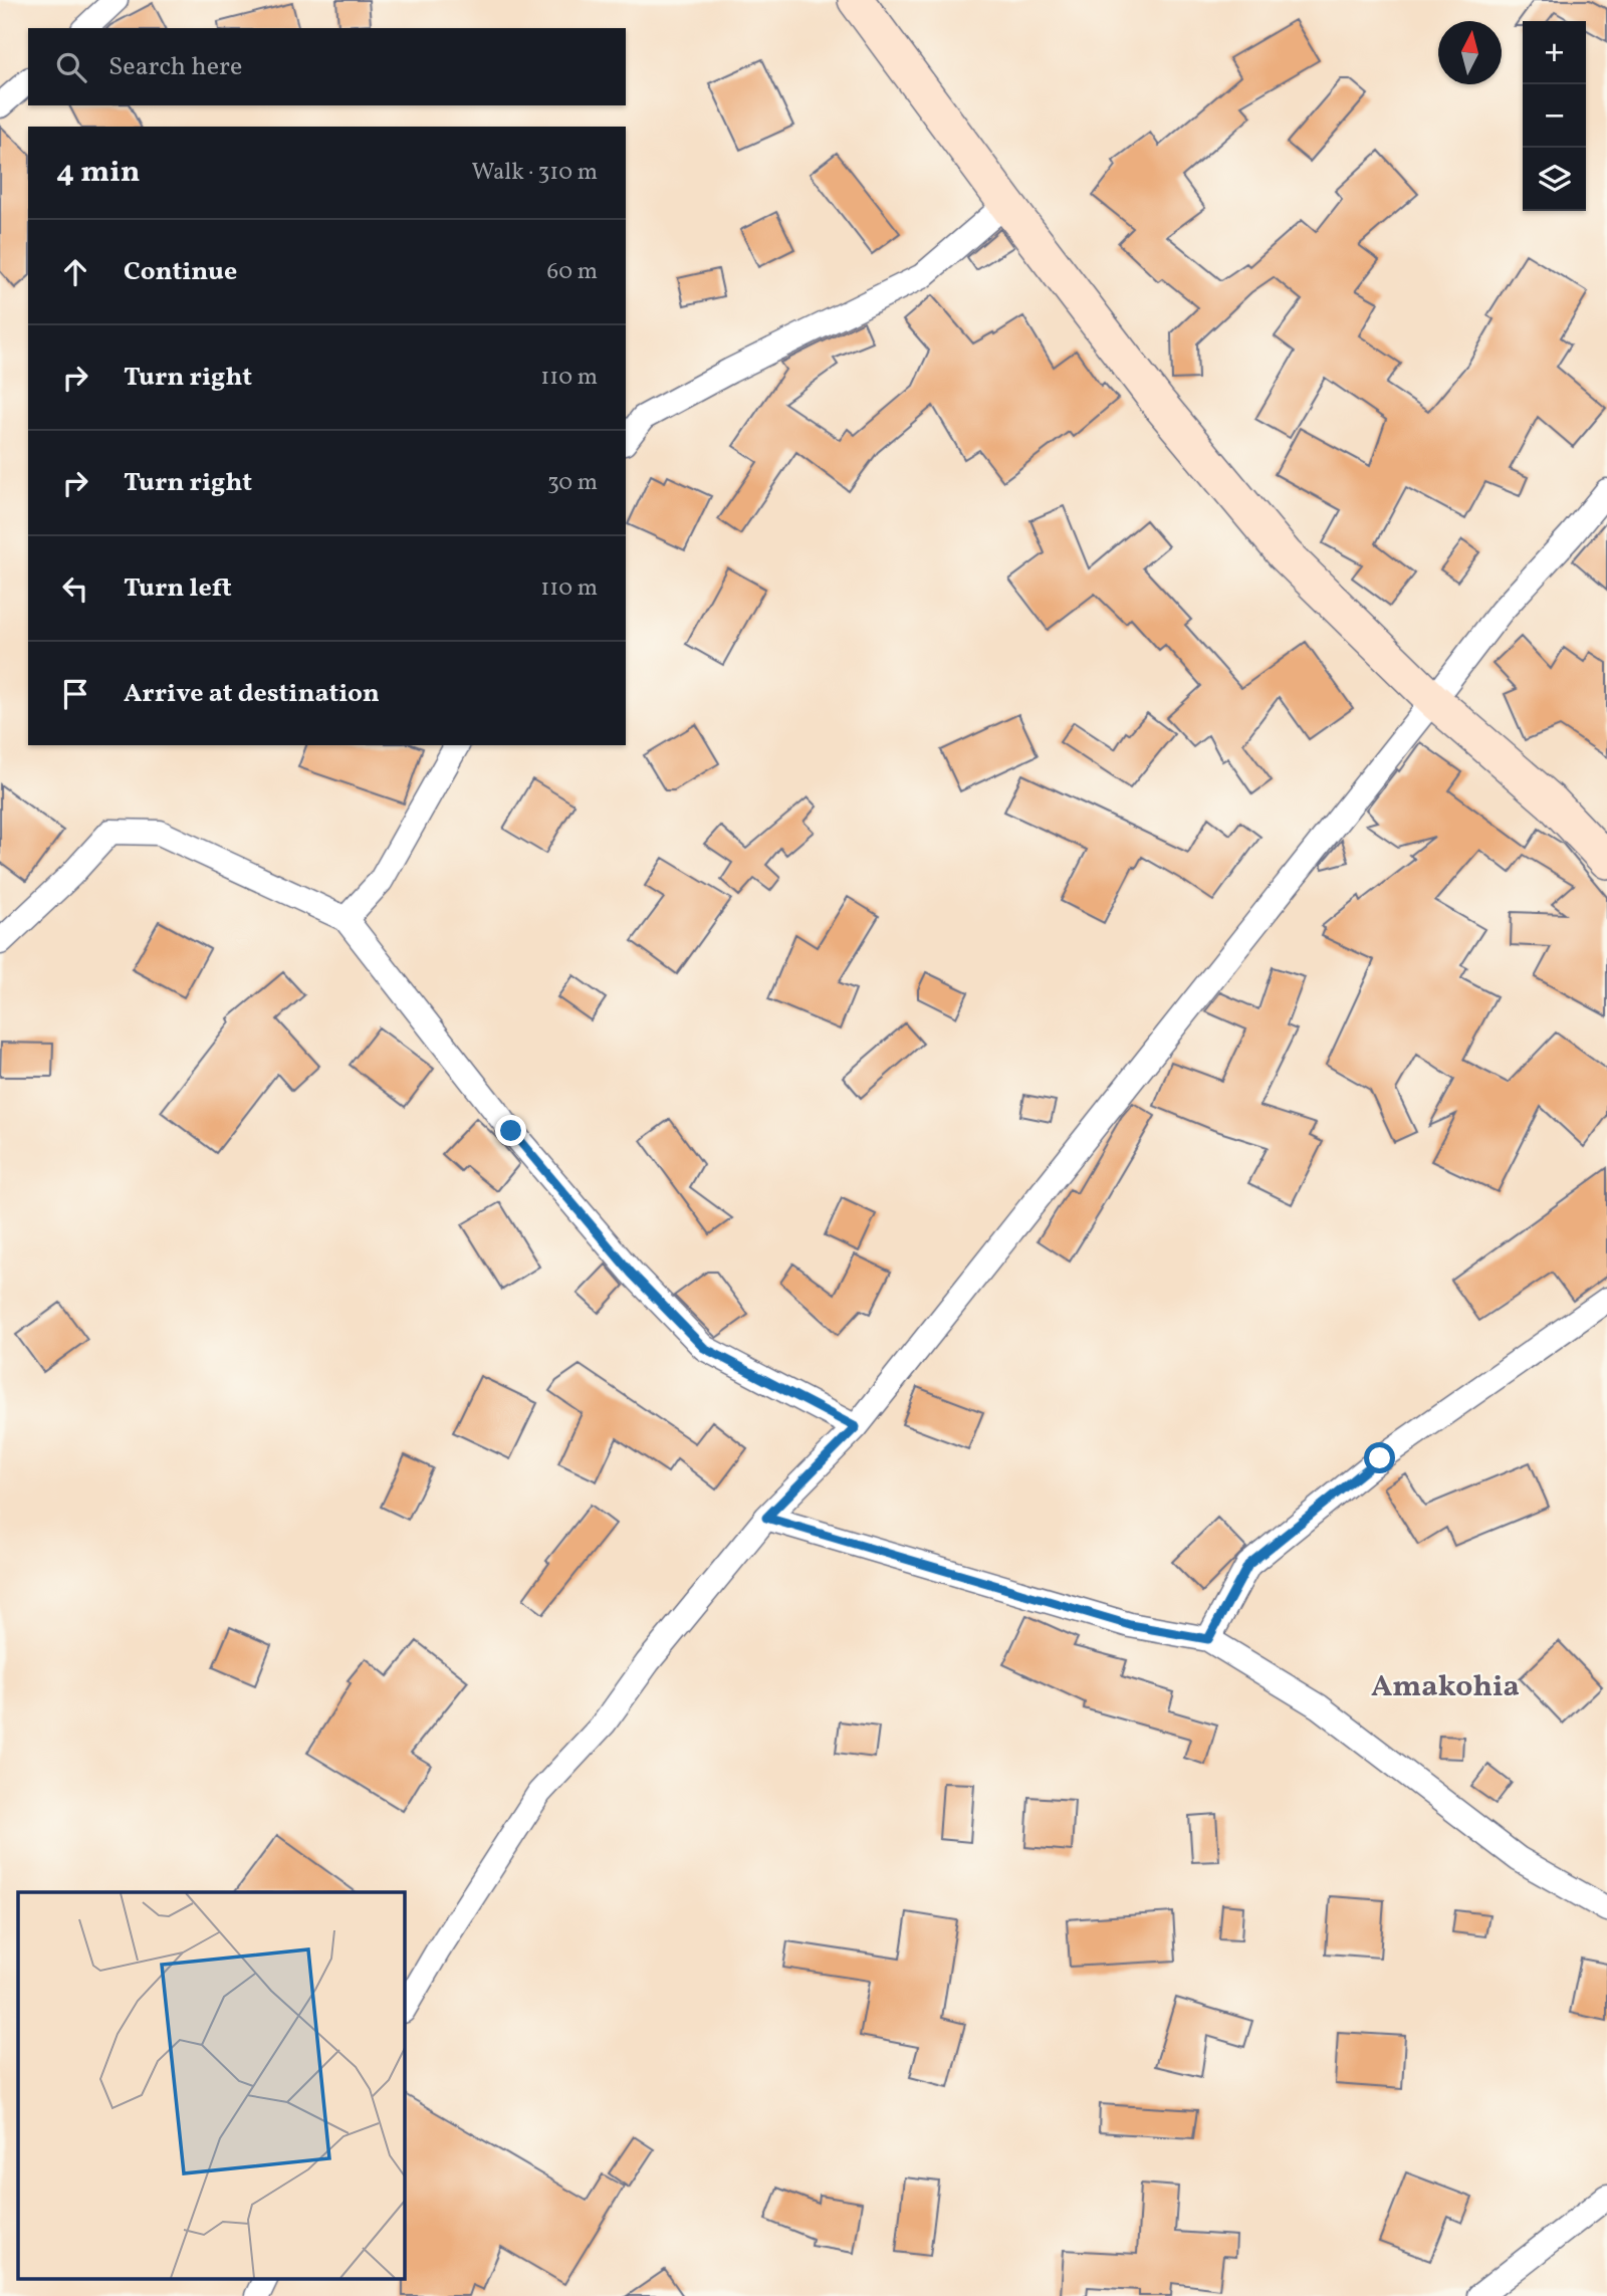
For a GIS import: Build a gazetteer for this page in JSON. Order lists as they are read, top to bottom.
{
  "districts": ["Amakohia"],
  "north": "top",
  "page": {
    "map_buttons": ["+", "−"],
    "search": "Search here",
    "heading": ["4 min", "Walk · 310 m"],
    "list": [
      ["Continue", "60 m"],
      ["Turn right", "110 m"],
      ["Turn right", "30 m"],
      ["Turn left", "110 m"],
      "Arrive at destination"
    ]
  }
}
